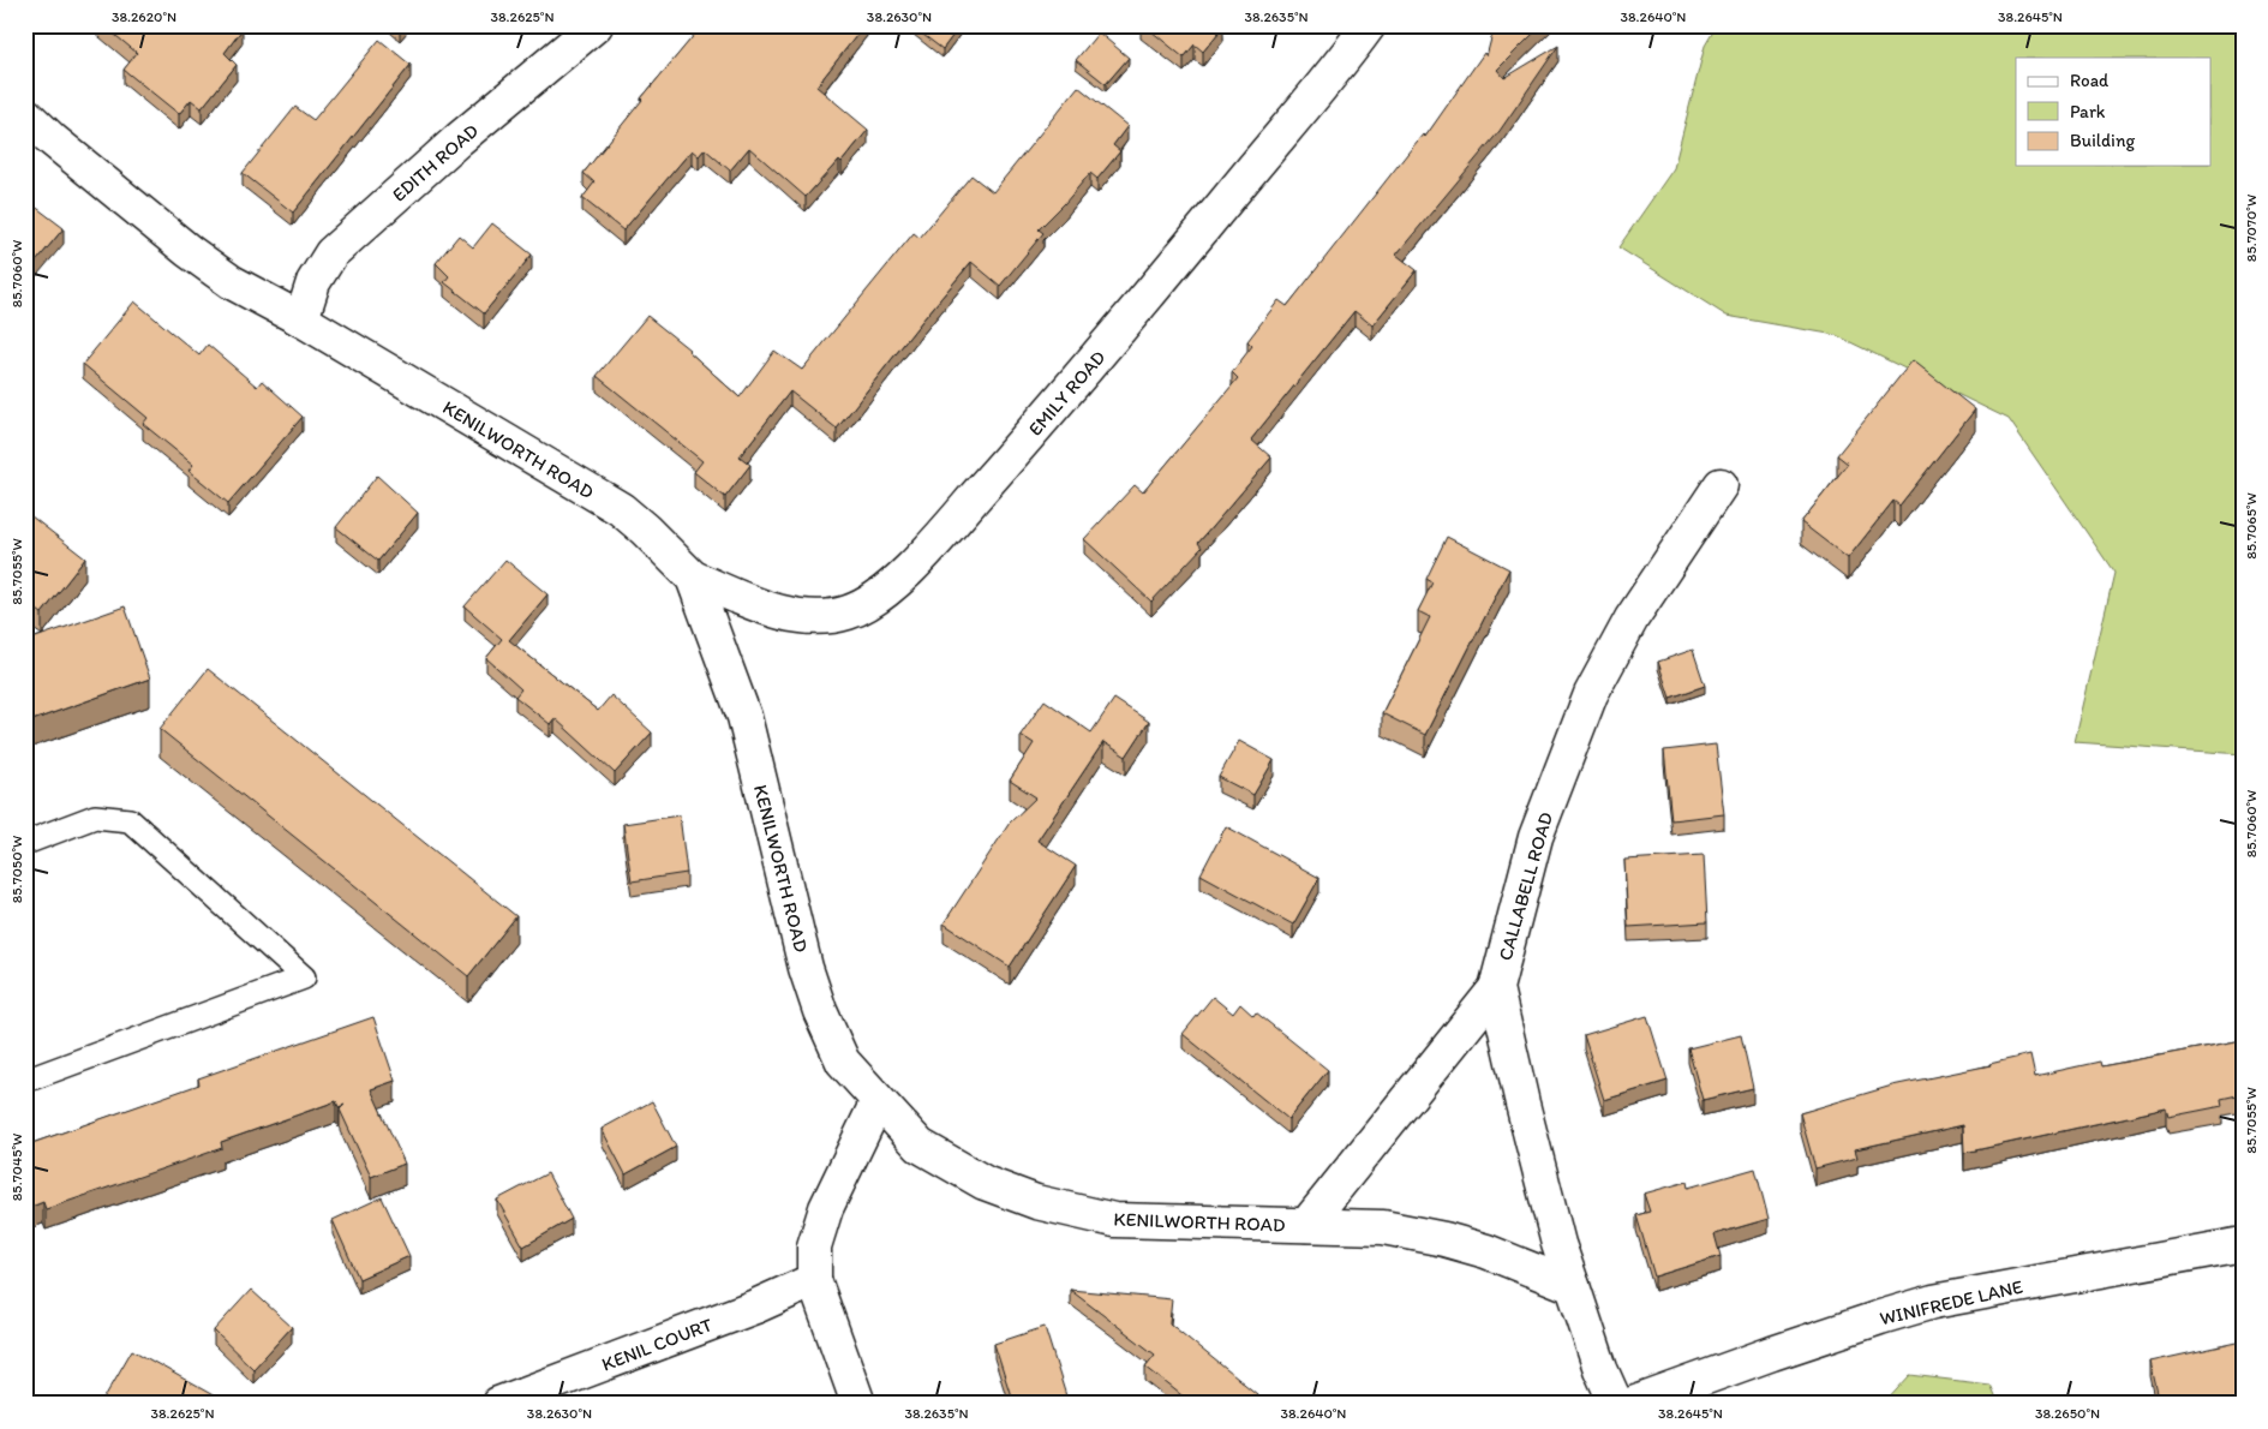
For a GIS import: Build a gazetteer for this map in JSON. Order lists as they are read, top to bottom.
{
  "streets": {
    "street": [
      "EDITH ROAD",
      "EMILY ROAD",
      "KENILWORTH ROAD",
      "CALLABELL ROAD",
      "WINIFREDE LANE",
      "KENIL COURT"
    ]
  },
  "crossings": [
    ["EDITH ROAD", "KENILWORTH ROAD"],
    ["EMILY ROAD", "KENILWORTH ROAD"],
    ["KENILWORTH ROAD", "CALLABELL ROAD"]
  ],
  "legend": ["Road", "Park", "Building"],
  "coordinates": [
    "38.2620°N",
    "38.2625°N",
    "38.2630°N",
    "38.2635°N",
    "38.2640°N",
    "38.2645°N",
    "85.7070°W",
    "85.7060°W",
    "85.7065°W",
    "85.7055°W",
    "85.7050°W",
    "85.7045°W",
    "38.2650°N"
  ]
}
